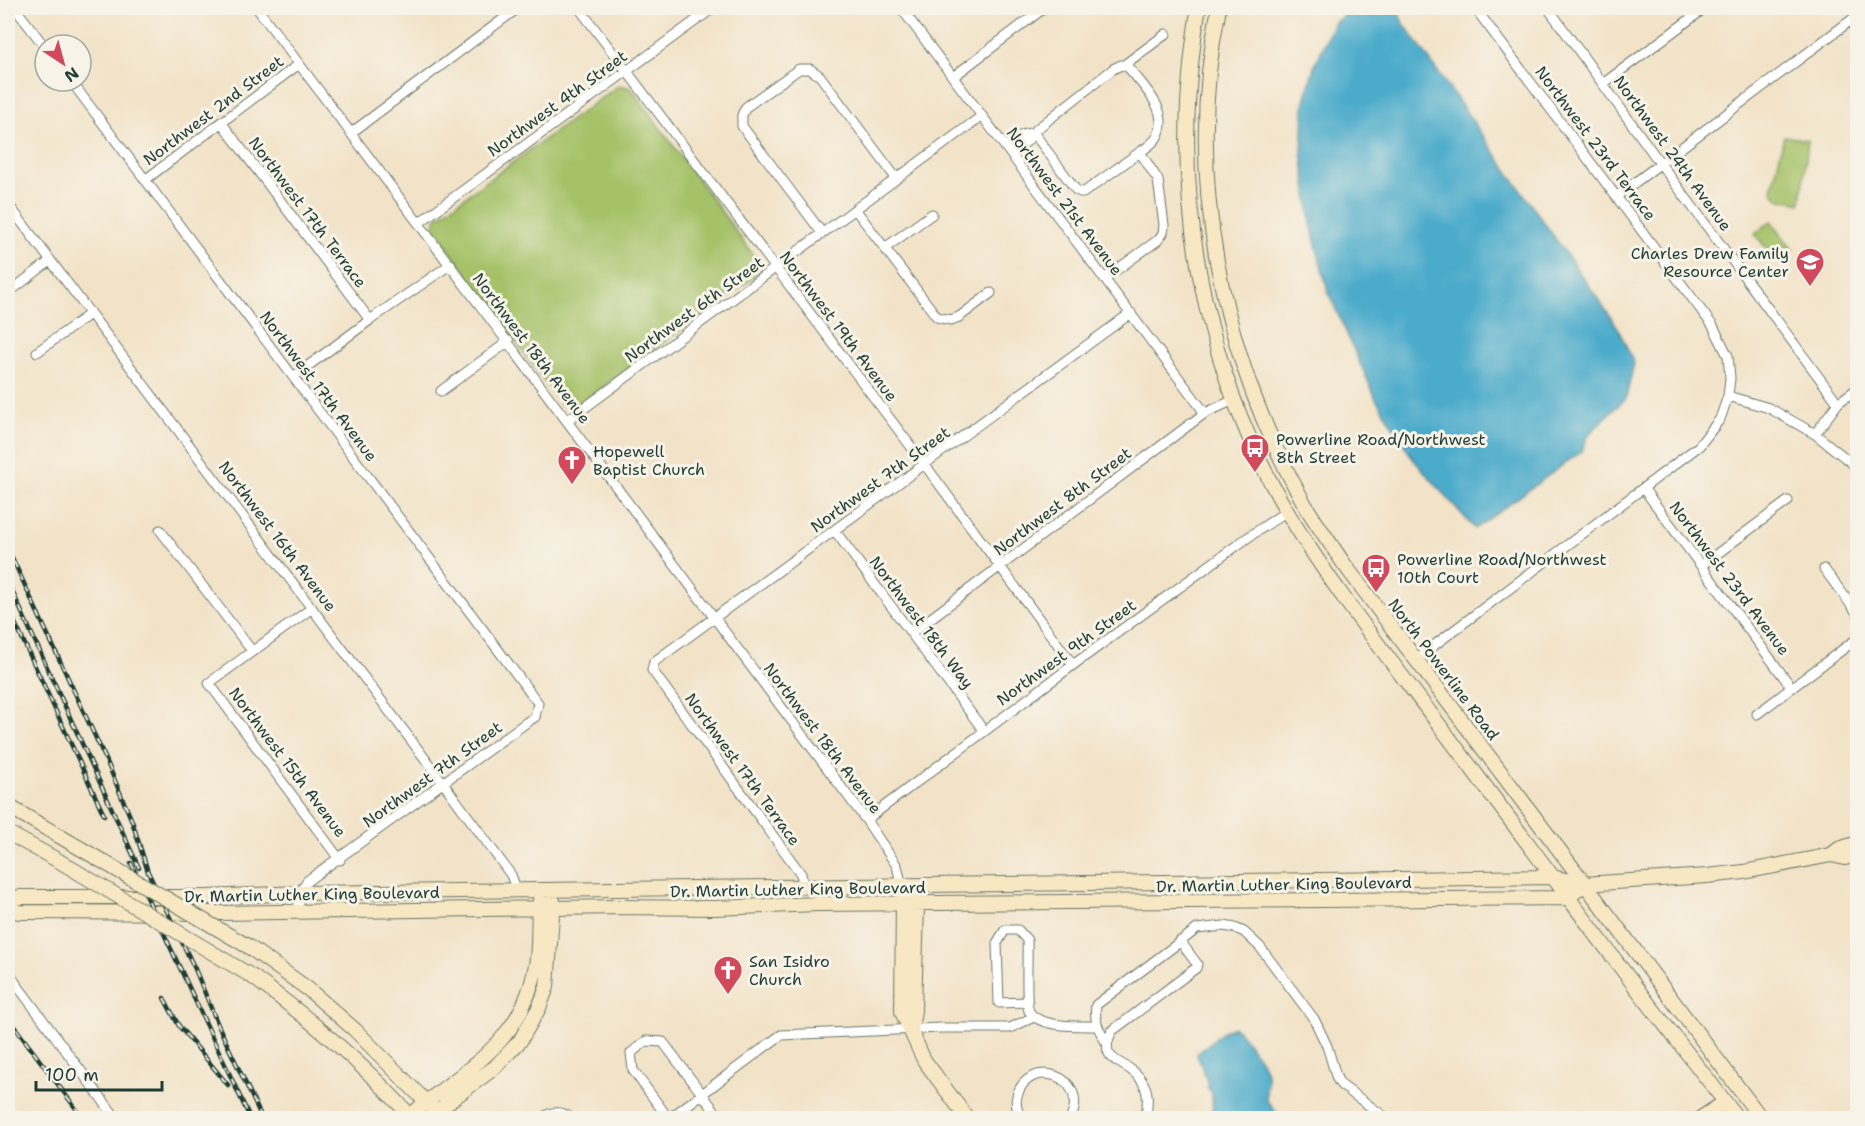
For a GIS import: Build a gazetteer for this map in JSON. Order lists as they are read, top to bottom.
{
  "streets": {
    "main road": ["North Powerline Road", "Dr. Martin Luther King Boulevard"],
    "street": [
      "Northwest 4th Street",
      "Northwest 2nd Street",
      "Northwest 23rd Terrace",
      "Northwest 24th Avenue",
      "Northwest 21st Avenue",
      "Northwest 17th Terrace",
      "Northwest 6th Street",
      "Northwest 19th Avenue",
      "Northwest 18th Avenue",
      "Northwest 17th Avenue",
      "Northwest 7th Street",
      "Northwest 8th Street",
      "Northwest 16th Avenue",
      "Northwest 23rd Avenue",
      "Northwest 18th Way",
      "Northwest 9th Street",
      "Northwest 15th Avenue"
    ]
  },
  "crossings": [
    ["Northwest 4th Street", "Northwest 19th Avenue"],
    ["Northwest 4th Street", "Northwest 18th Avenue"],
    ["Northwest 2nd Street", "Northwest 17th Terrace"],
    ["Northwest 2nd Street", "Northwest 18th Avenue"],
    ["Northwest 2nd Street", "Northwest 17th Avenue"],
    ["Northwest 21st Avenue", "Northwest 6th Street"],
    ["Northwest 21st Avenue", "Northwest 7th Street"],
    ["Northwest 21st Avenue", "Northwest 8th Street"],
    ["Northwest 17th Terrace", "Northwest 7th Street"],
    ["Northwest 17th Terrace", "Dr. Martin Luther King Boulevard"],
    ["Northwest 6th Street", "Northwest 19th Avenue"],
    ["Northwest 6th Street", "Northwest 18th Avenue"],
    ["Northwest 19th Avenue", "Northwest 7th Street"],
    ["Northwest 19th Avenue", "Northwest 8th Street"],
    ["Northwest 19th Avenue", "Northwest 9th Street"],
    ["Northwest 18th Avenue", "Northwest 7th Street"],
    ["Northwest 18th Avenue", "Northwest 9th Street"],
    ["Northwest 18th Avenue", "Dr. Martin Luther King Boulevard"],
    ["Northwest 17th Avenue", "Northwest 7th Street"],
    ["Northwest 7th Street", "Northwest 16th Avenue"],
    ["Northwest 7th Street", "Northwest 18th Way"],
    ["Northwest 7th Street", "Northwest 15th Avenue"],
    ["Northwest 7th Street", "Dr. Martin Luther King Boulevard"],
    ["Northwest 8th Street", "Northwest 18th Way"],
    ["Northwest 16th Avenue", "Dr. Martin Luther King Boulevard"],
    ["Northwest 18th Way", "Northwest 9th Street"],
    ["North Powerline Road", "Dr. Martin Luther King Boulevard"]
  ],
  "places": {
    "school or university": ["Charles Drew Family Resource Center"],
    "bus stop": ["Powerline Road/Northwest 8th Street", "Powerline Road/Northwest 10th Court"],
    "church": ["Hopewell Baptist Church", "San Isidro Church"]
  },
  "scale_bar": "100 m",
  "north": "bottom right"
}
